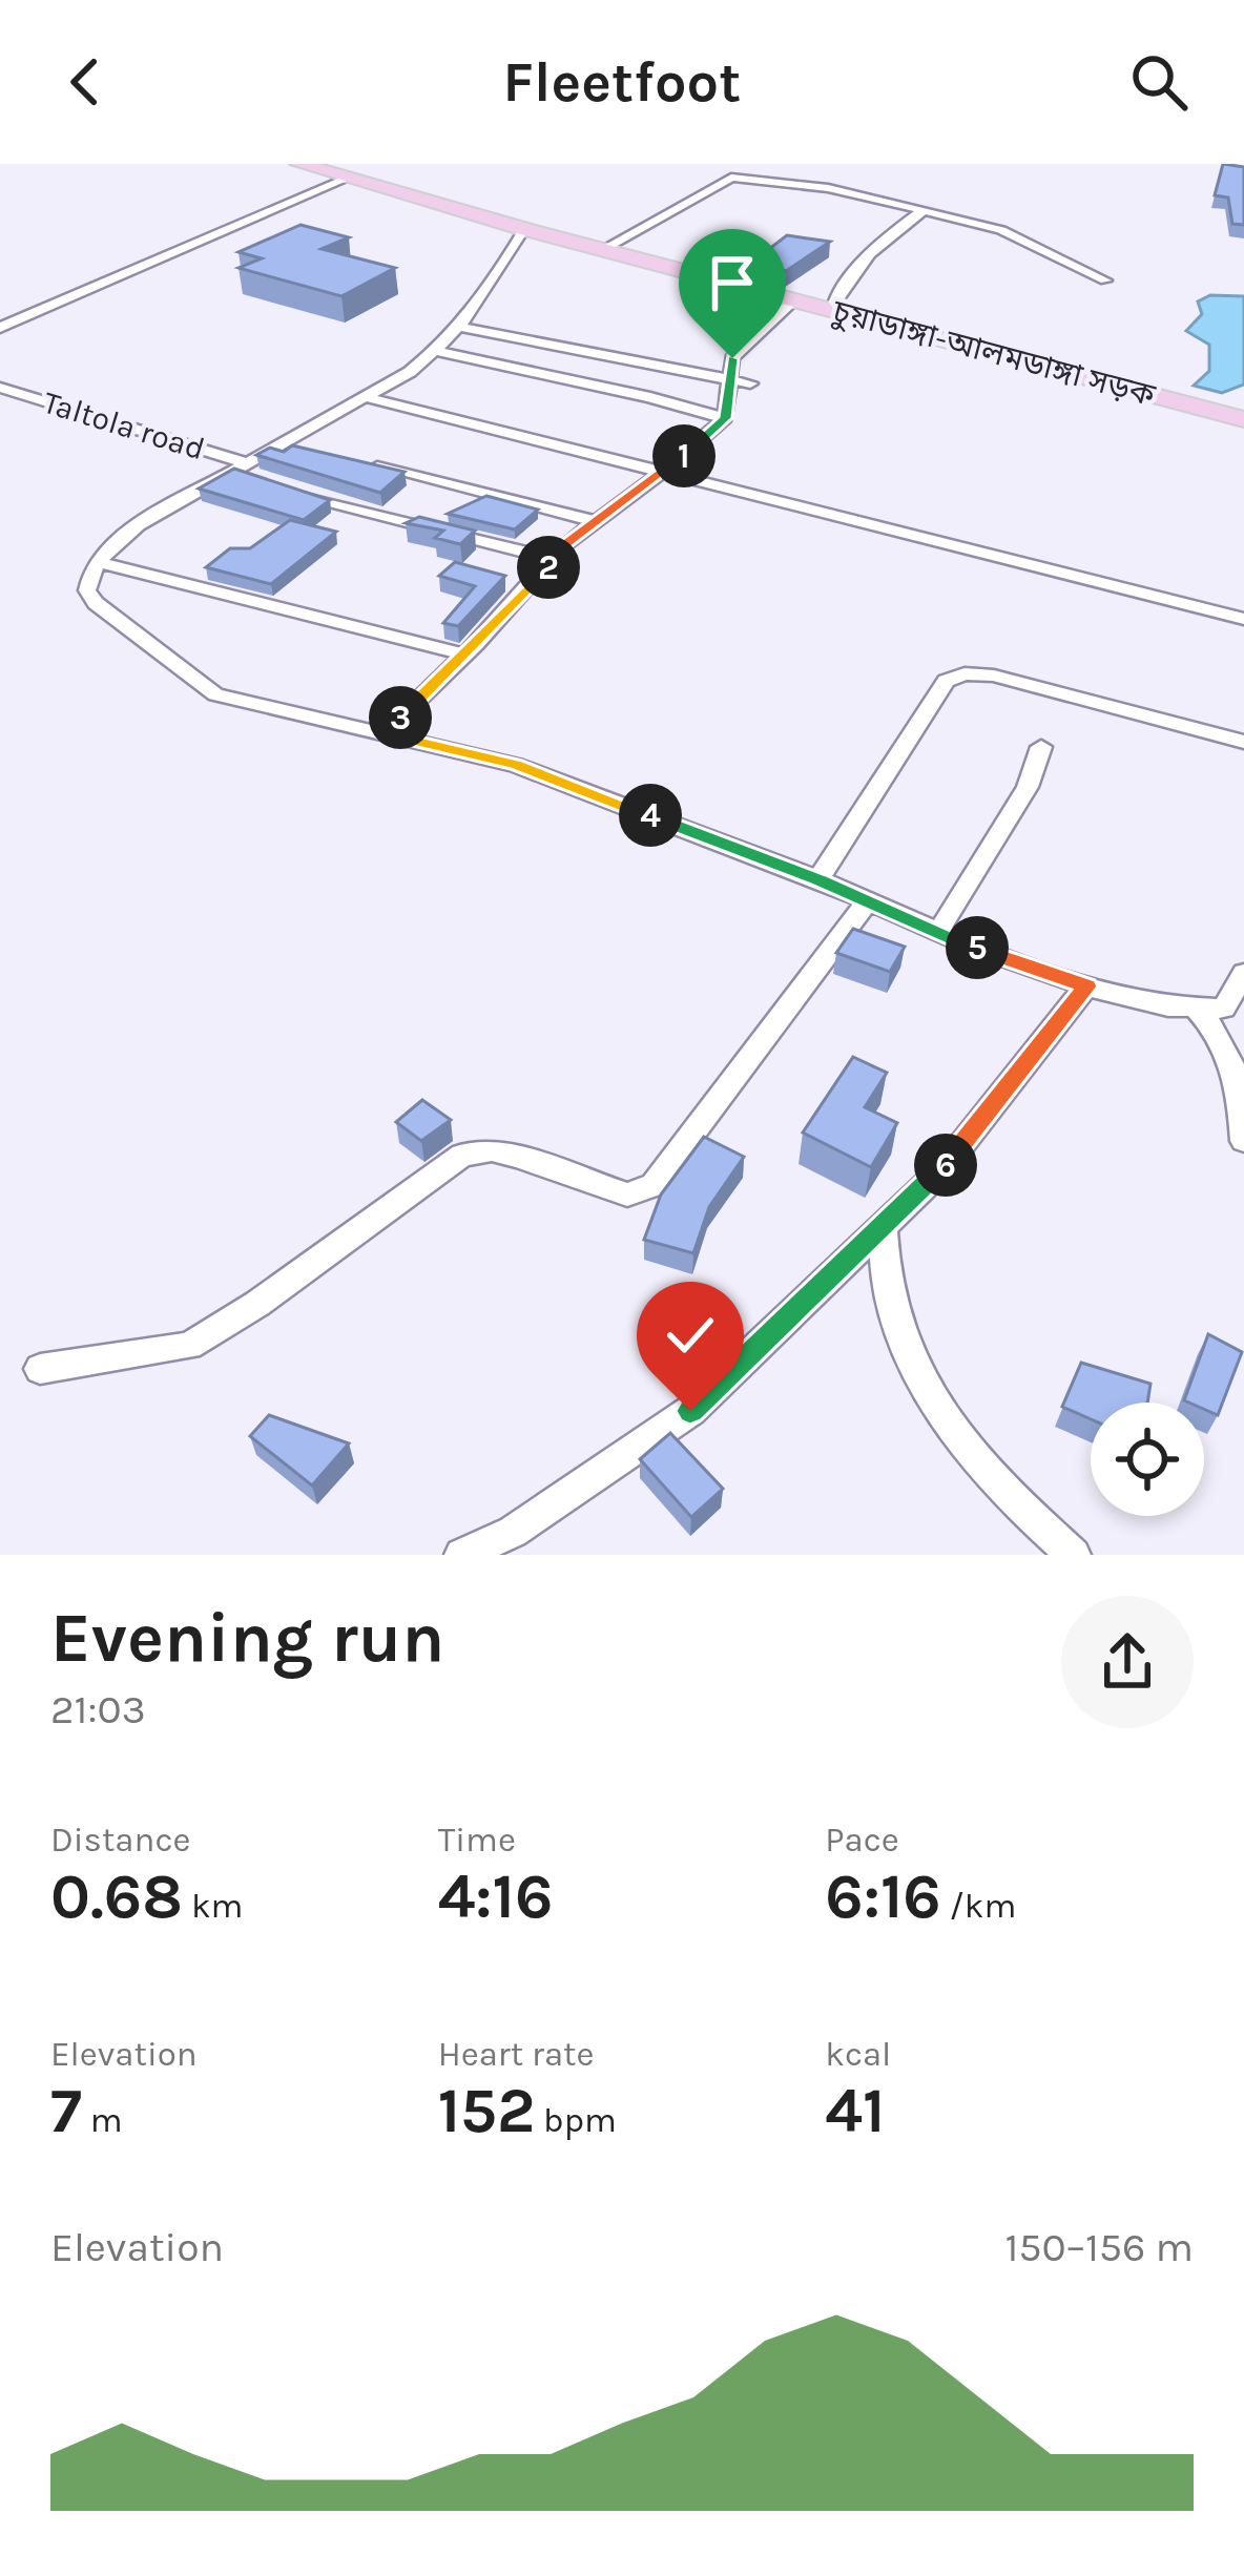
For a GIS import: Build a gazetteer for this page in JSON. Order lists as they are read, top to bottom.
{
  "streets": {
    "main road": ["চুয়াডাঙ্গা-আলমডাঙ্গা সড়ক"],
    "street": ["Taltola road"]
  },
  "page": {
    "header": "Fleetfoot",
    "pins": [
      "1",
      "2",
      "3",
      "4",
      "5",
      "6"
    ],
    "heading": ["Evening run", "21:03"],
    "stats": [
      ["Distance", "0.68 km"],
      ["Time", "4:16"],
      ["Pace", "6:16 /km"],
      ["Elevation", "7 m"],
      ["Heart rate", "152 bpm"],
      ["kcal", "41"]
    ],
    "chart": ["Elevation", "150–156 m"]
  }
}
